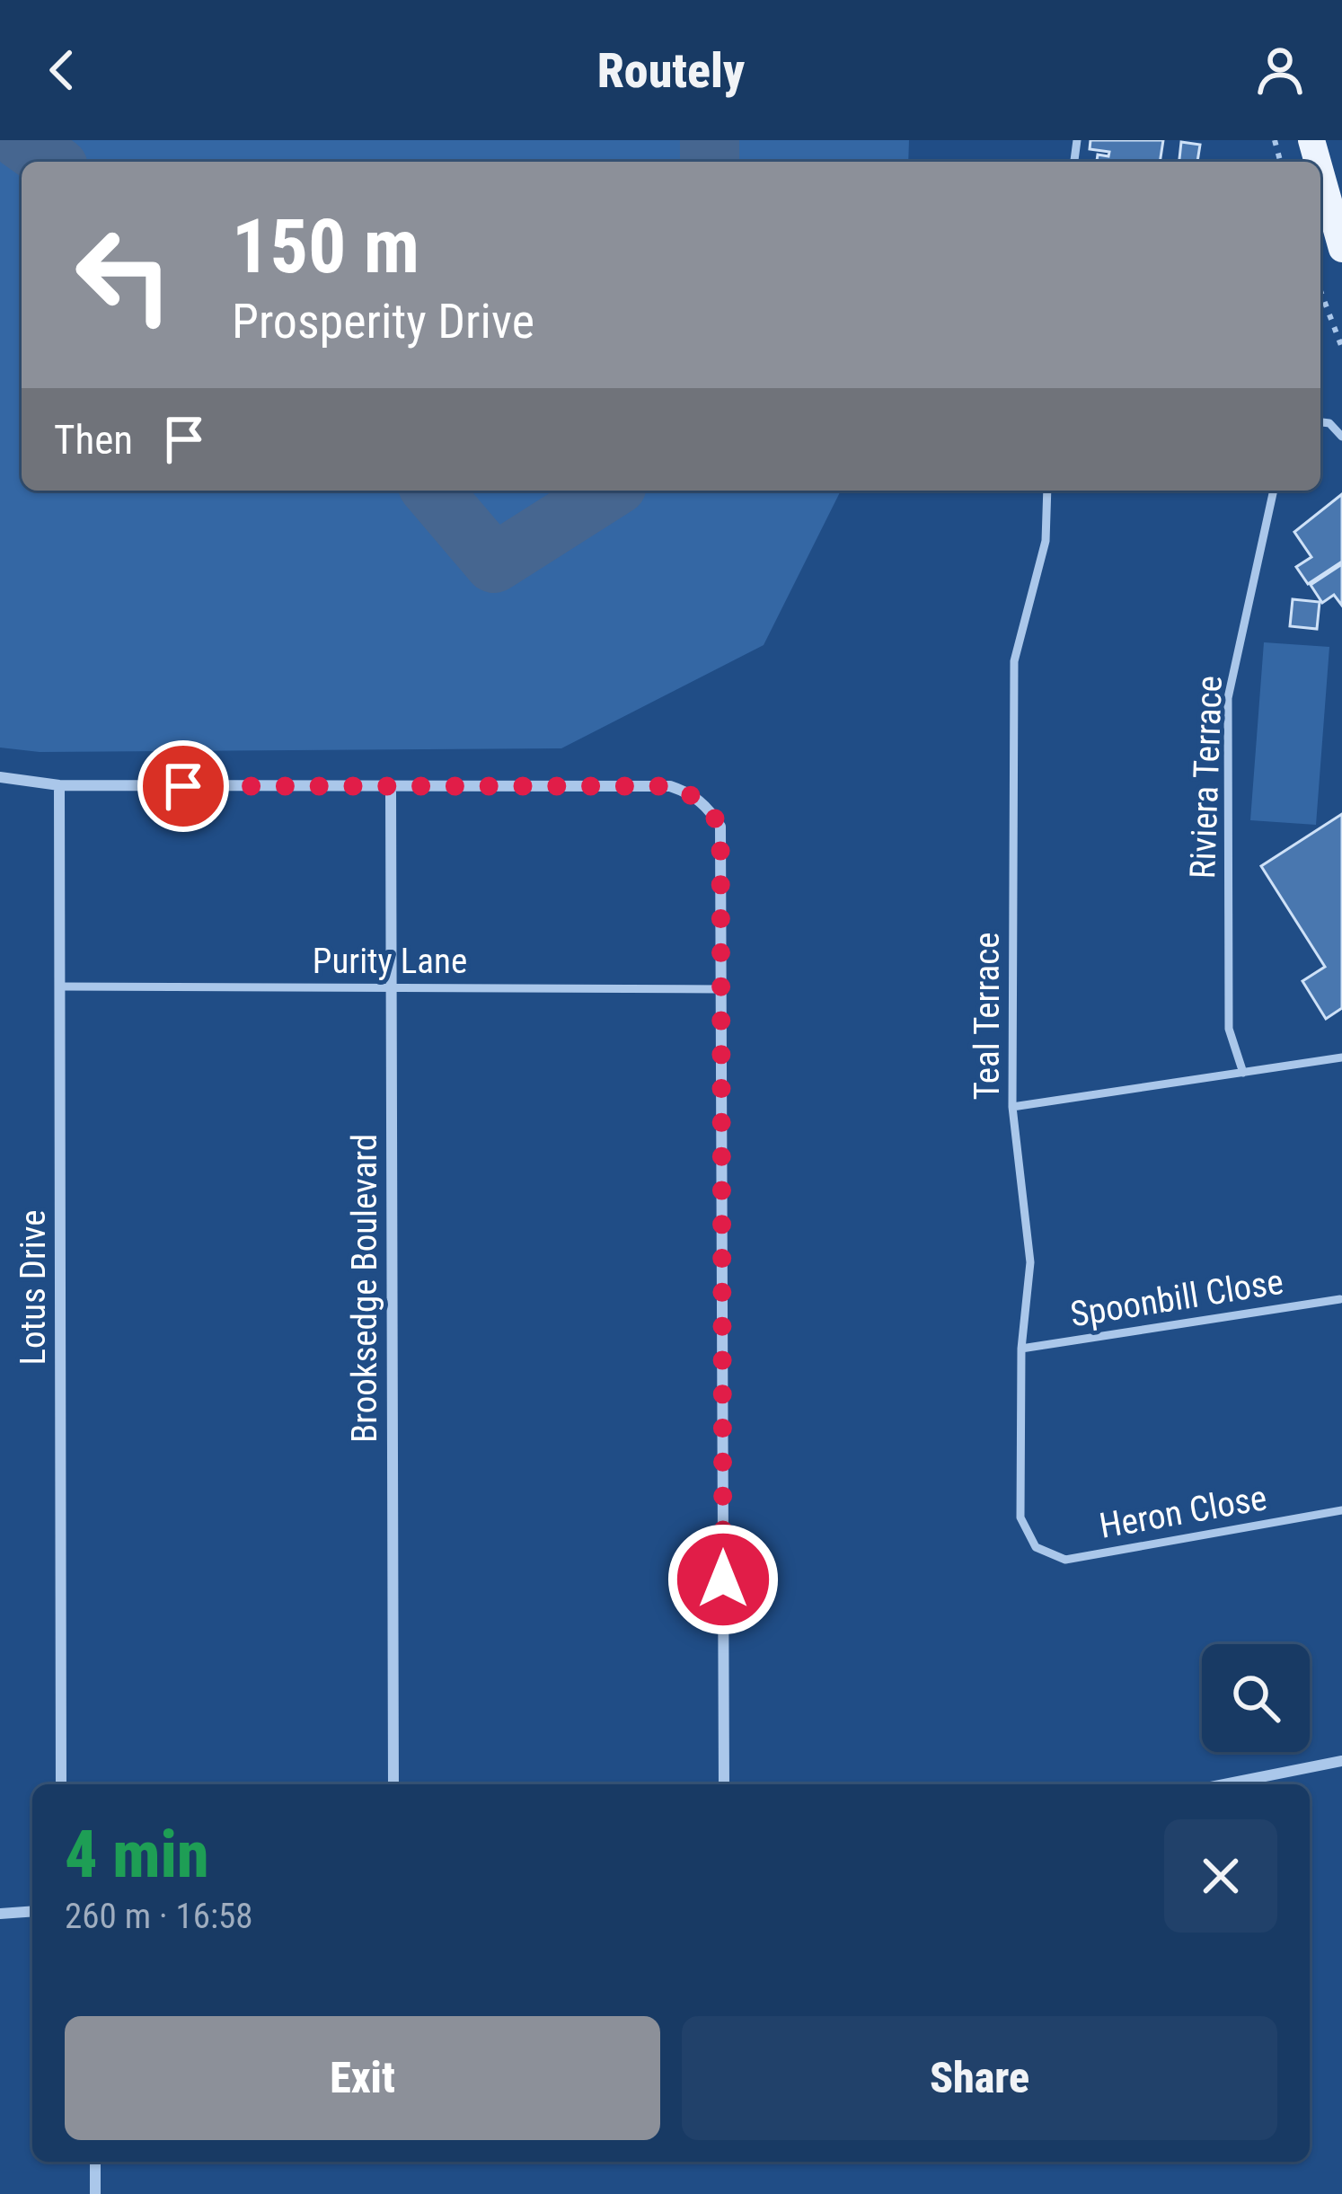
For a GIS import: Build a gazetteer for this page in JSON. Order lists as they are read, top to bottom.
{
  "streets": {
    "street": ["Lotus Drive", "Brooksedge Boulevard"],
    "lane": [
      "Riviera Terrace",
      "Purity Lane",
      "Teal Terrace",
      "Spoonbill Close",
      "Heron Close"
    ]
  },
  "crossings": [
    ["Purity Lane", "Lotus Drive"],
    ["Purity Lane", "Brooksedge Boulevard"],
    ["Teal Terrace", "Spoonbill Close"],
    ["Teal Terrace", "Heron Close"]
  ],
  "page": {
    "header": "Routely",
    "turn": ["150 m", "Prosperity Drive"],
    "then": "Then",
    "heading": ["4 min", "260 m · 16:58"],
    "buttons": ["Exit", "Share"]
  }
}
